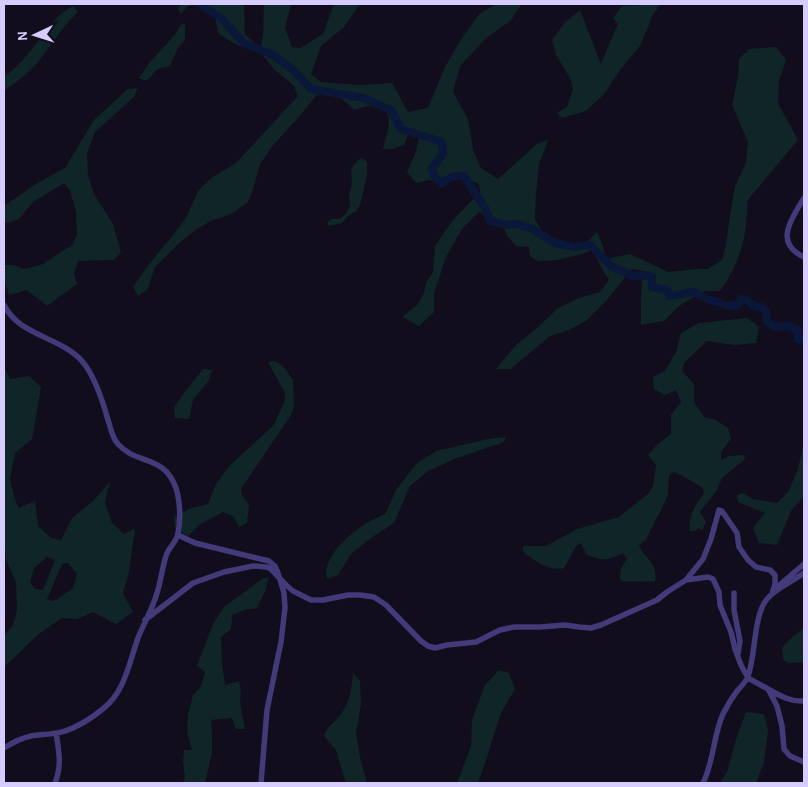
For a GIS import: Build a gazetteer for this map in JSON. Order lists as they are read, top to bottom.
{
  "north": "left"
}
